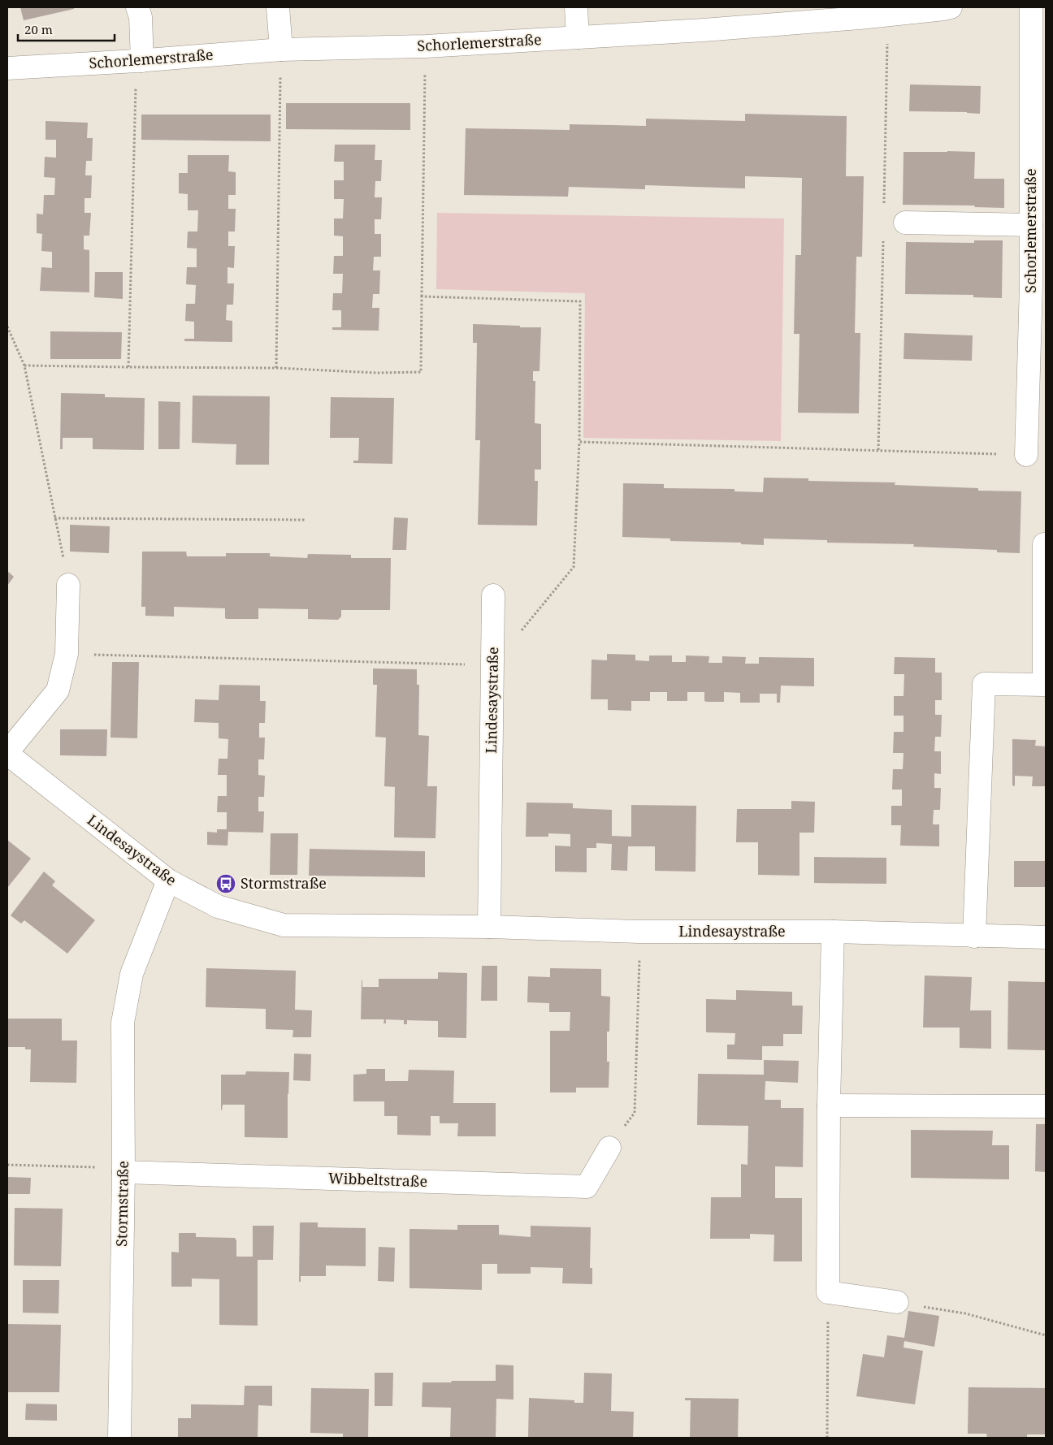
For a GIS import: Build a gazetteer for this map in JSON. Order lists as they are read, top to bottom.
{
  "streets": {
    "street": [
      "Schorlemerstraße",
      "Lindesaystraße",
      "Wibbeltstraße",
      "Stormstraße"
    ]
  },
  "crossings": [
    ["Lindesaystraße", "Stormstraße"],
    ["Wibbeltstraße", "Stormstraße"]
  ],
  "places": {
    "bus stop": ["Stormstraße"]
  },
  "scale_bar": "20 m"
}
